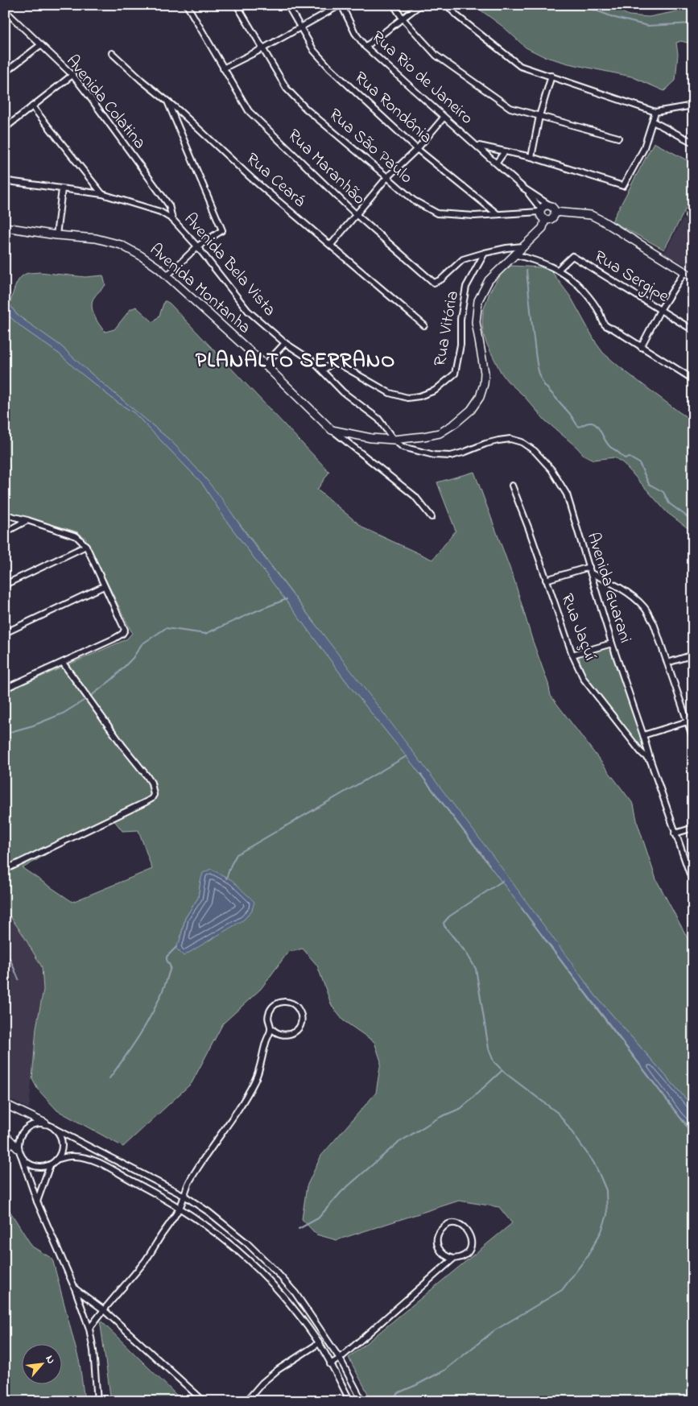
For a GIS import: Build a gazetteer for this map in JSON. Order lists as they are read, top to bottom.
{
  "streets": {
    "street": [
      "Rua Rio de Janeiro",
      "Avenida Colatina",
      "Rua Rondônia",
      "Rua São Paulo",
      "Rua Maranhão",
      "Rua Ceará",
      "Avenida Bela Vista",
      "Rua Sergipe",
      "Avenida Montanha",
      "Rua Vitória",
      "Avenida Guarani",
      "Rua Jaçuí"
    ]
  },
  "crossings": [
    ["Rua Rio de Janeiro", "Rua São Paulo"],
    ["Avenida Colatina", "Avenida Bela Vista"],
    ["Rua Rondônia", "Rua São Paulo"],
    ["Rua Maranhão", "Rua Vitória"],
    ["Avenida Bela Vista", "Rua Vitória"],
    ["Avenida Bela Vista", "Avenida Guarani"],
    ["Avenida Guarani", "Rua Jaçuí"]
  ],
  "districts": ["PLANALTO SERRANO"],
  "north": "top right"
}
